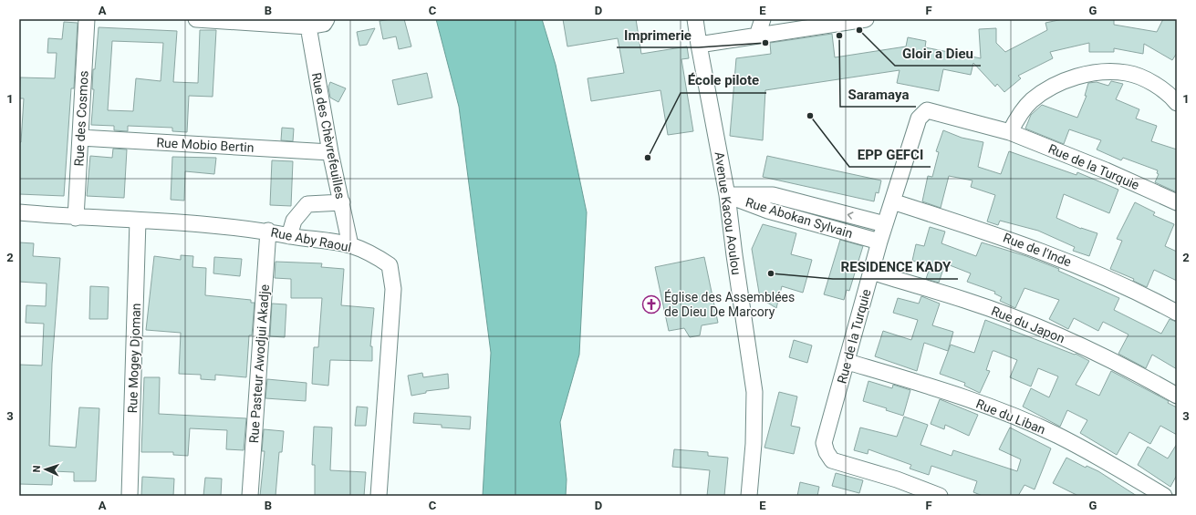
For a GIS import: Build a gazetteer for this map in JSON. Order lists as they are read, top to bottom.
{
  "streets": {
    "street": [
      "Rue des Cosmos",
      "Rue des Chèvrefeuilles",
      "Rue Mobio Bertin",
      "Rue de la Turquie",
      "Avenue Kacou Aoulou",
      "Rue Abokan Sylvain",
      "Rue Aby Raoul",
      "Rue de l'Inde",
      "Rue du Japon",
      "Rue Mogey Djoman",
      "Rue Pasteur Awodjui Akadje",
      "Rue du Liban"
    ]
  },
  "crossings": [
    ["Rue des Cosmos", "Rue Mobio Bertin"],
    ["Rue des Cosmos", "Rue Aby Raoul"],
    ["Rue des Chèvrefeuilles", "Rue Mobio Bertin"],
    ["Rue des Chèvrefeuilles", "Rue Aby Raoul"],
    ["Rue de la Turquie", "Rue Abokan Sylvain"],
    ["Rue de la Turquie", "Rue de l'Inde"],
    ["Rue de la Turquie", "Rue du Japon"],
    ["Rue de la Turquie", "Rue du Liban"],
    ["Avenue Kacou Aoulou", "Rue Abokan Sylvain"],
    ["Rue Aby Raoul", "Rue Mogey Djoman"],
    ["Rue Aby Raoul", "Rue Pasteur Awodjui Akadje"]
  ],
  "places": {
    "other": [
      "Gloir a Dieu",
      "Saramaya",
      "Imprimerie",
      "EPP GEFCI",
      "École pilote",
      "RESIDENCE KADY"
    ],
    "church": ["Église des Assemblées de Dieu De Marcory"]
  },
  "north": "left",
  "grid": {
    "columns": [
      "A",
      "B",
      "C",
      "D",
      "E",
      "F",
      "G"
    ],
    "rows": ["1", "2", "3"]
  }
}
